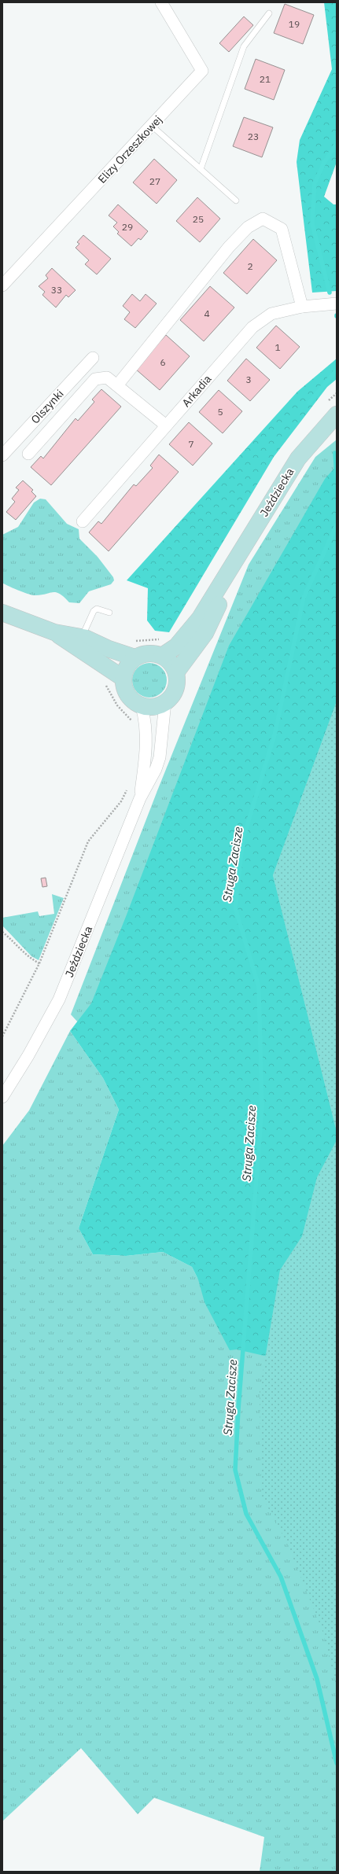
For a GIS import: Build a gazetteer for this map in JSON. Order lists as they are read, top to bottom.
{
  "streets": {
    "street": [
      "Elizy Orzeszkowej",
      "Arkadia",
      "Olszynki",
      "Jeździecka"
    ]
  },
  "water": ["Struga Zacisze"],
  "house_numbers": [
    "19",
    "21",
    "23",
    "27",
    "25",
    "29",
    "2",
    "33",
    "4",
    "1",
    "6",
    "3",
    "5",
    "7"
  ]
}
